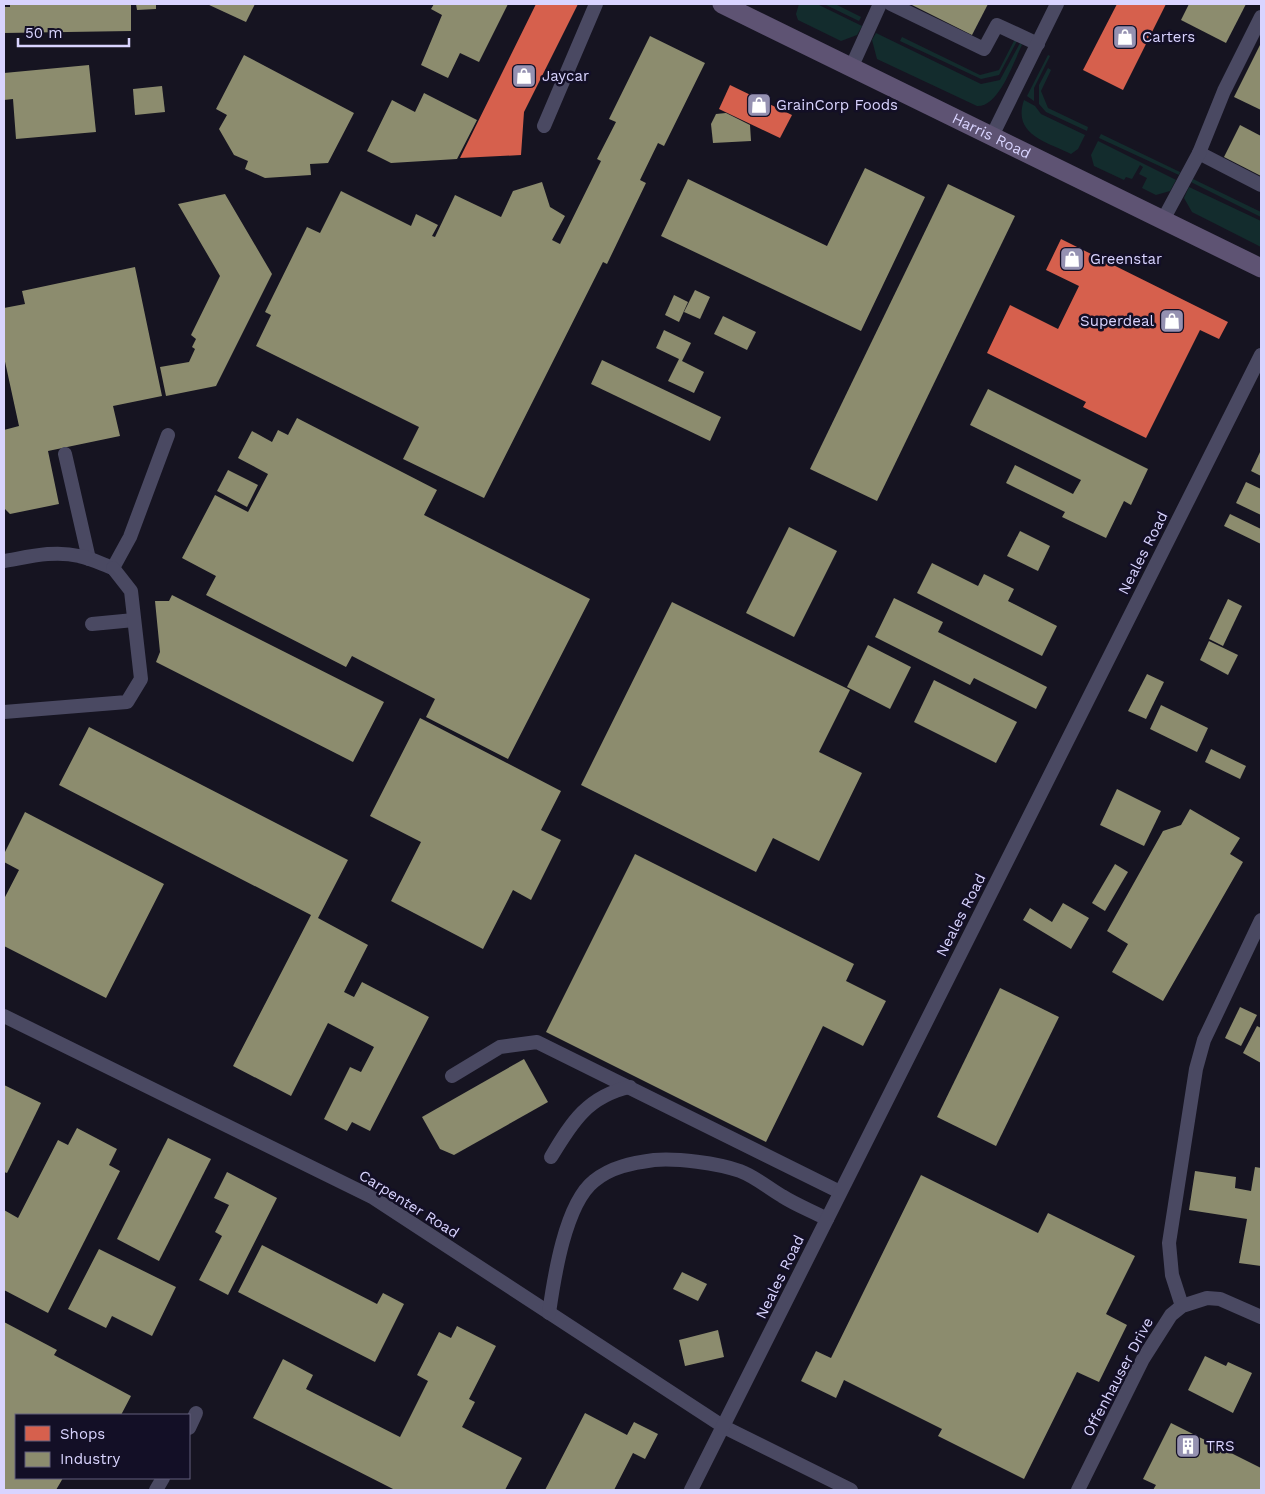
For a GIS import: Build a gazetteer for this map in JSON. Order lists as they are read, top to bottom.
{
  "streets": {
    "main road": ["Harris Road"],
    "street": ["Neales Road", "Carpenter Road", "Offenhauser Drive"]
  },
  "crossings": [
    ["Neales Road", "Carpenter Road"]
  ],
  "places": {
    "shop": [
      "Carters",
      "Jaycar",
      "GrainCorp Foods",
      "Greenstar",
      "Superdeal"
    ],
    "building": ["TRS"]
  },
  "legend": ["Shops", "Industry"],
  "scale_bar": "50 m"
}
